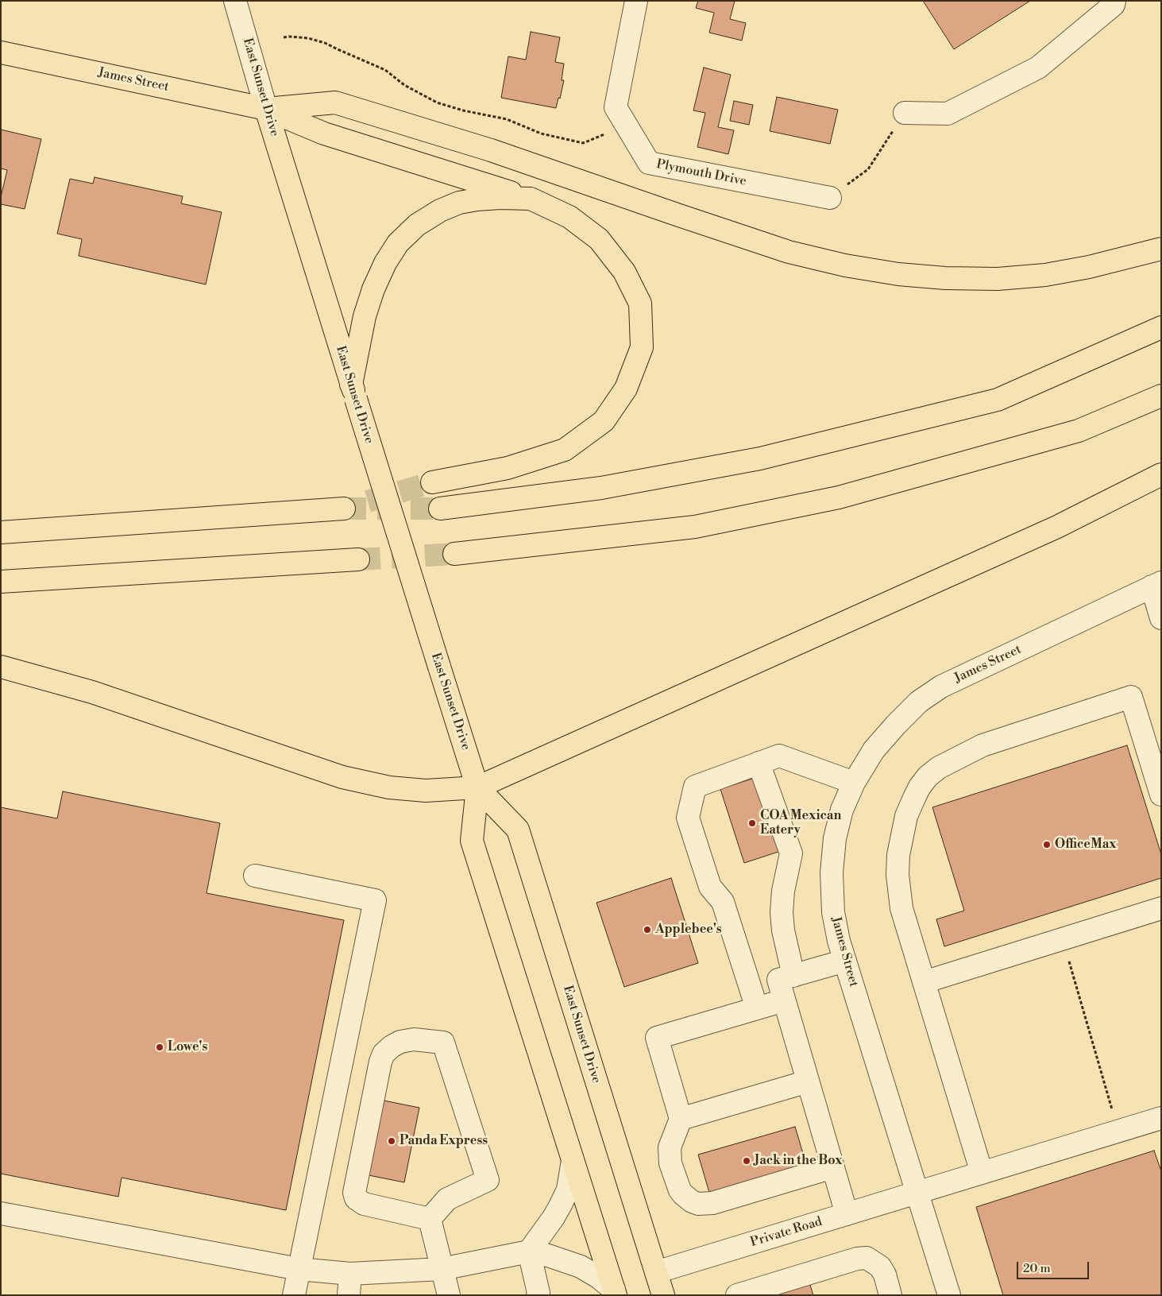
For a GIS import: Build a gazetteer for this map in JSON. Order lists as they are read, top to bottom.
{
  "streets": {
    "main road": ["James Street", "East Sunset Drive"],
    "street": ["Plymouth Drive", "Private Road"]
  },
  "crossings": [
    ["James Street", "East Sunset Drive"],
    ["James Street", "Private Road"],
    ["East Sunset Drive", "Private Road"]
  ],
  "places": [
    "COA Mexican Eatery",
    "OfficeMax",
    "Applebee's",
    "Lowe's",
    "Panda Express",
    "Jack in the Box"
  ],
  "scale_bar": "20 m"
}
